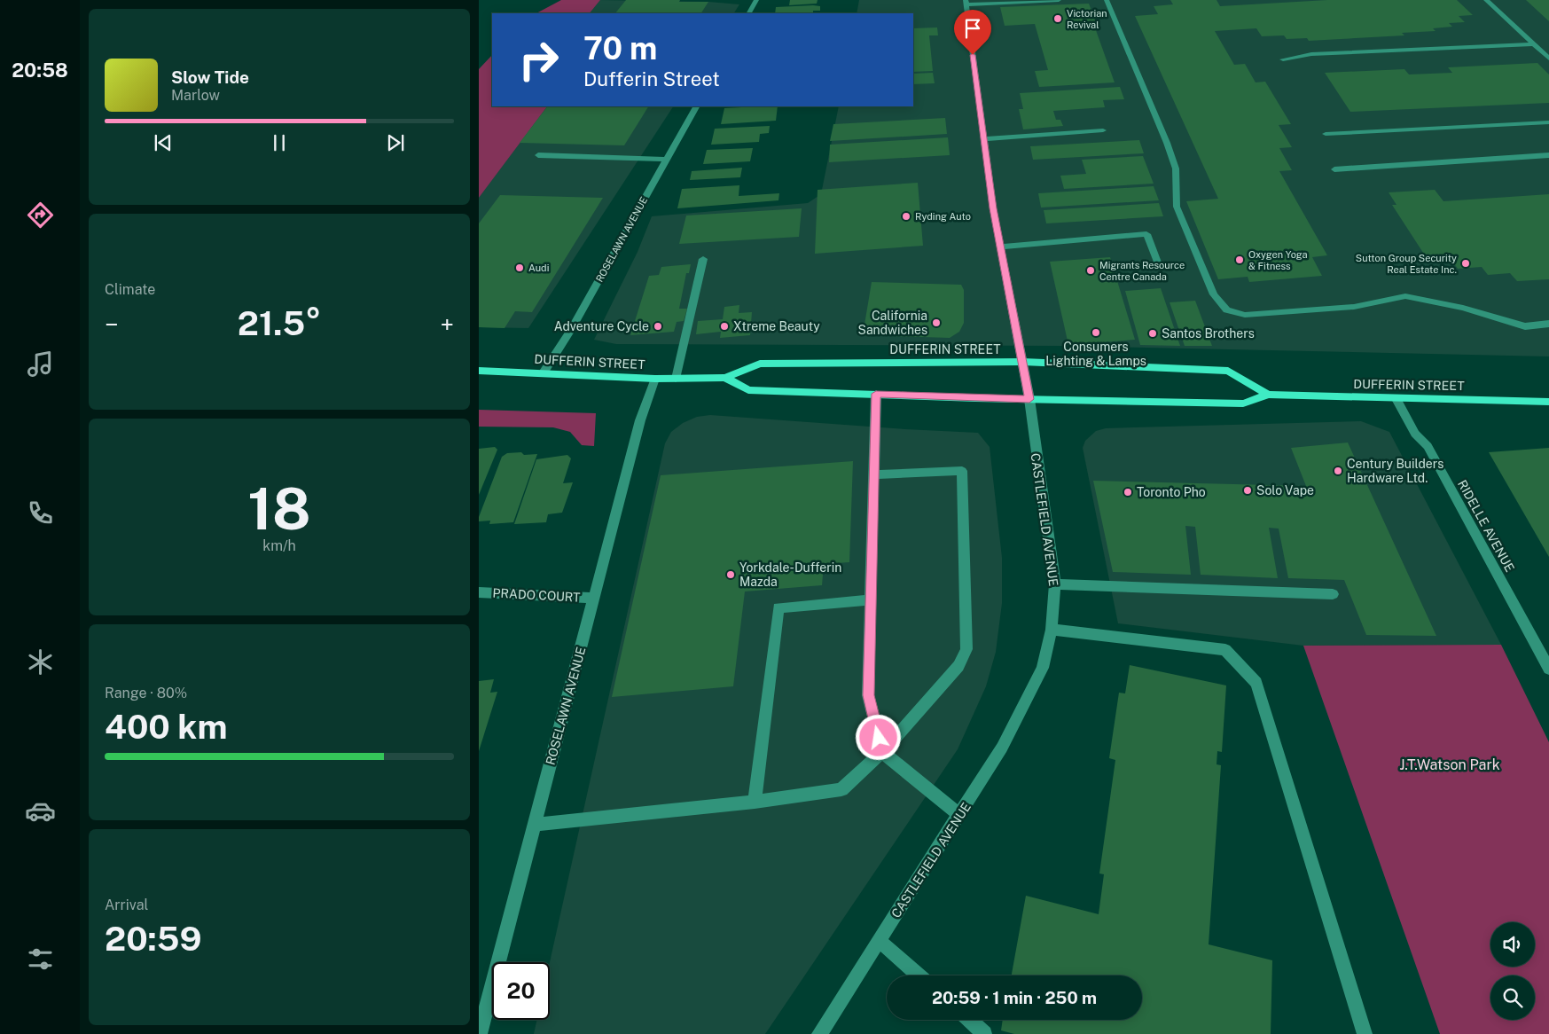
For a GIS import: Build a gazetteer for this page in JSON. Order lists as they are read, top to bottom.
{
  "streets": {
    "main road": ["DUFFERIN STREET"],
    "street": [
      "ROSELAWN AVENUE",
      "CASTLEFIELD AVENUE",
      "RIDELLE AVENUE",
      "PRADO COURT"
    ]
  },
  "crossings": [
    ["ROSELAWN AVENUE", "DUFFERIN STREET"],
    ["ROSELAWN AVENUE", "PRADO COURT"],
    ["DUFFERIN STREET", "CASTLEFIELD AVENUE"],
    ["DUFFERIN STREET", "RIDELLE AVENUE"]
  ],
  "parks": ["J.T.Watson Park"],
  "places": [
    "Victorian Revival",
    "Ryding Auto",
    "Oxygen Yoga & Fitness",
    "Sutton Group Security Real Estate Inc.",
    "Audi",
    "Migrants Resource Centre Canada",
    "California Sandwiches",
    "Adventure Cycle",
    "Xtreme Beauty",
    "Consumers Lighting & Lamps",
    "Santos Brothers",
    "Century Builders Hardware Ltd.",
    "Solo Vape",
    "Toronto Pho",
    "Yorkdale-Dufferin Mazda"
  ],
  "page": {
    "tabs": "20:58",
    "turn": ["70 m", "Dufferin Street"],
    "song": ["Slow Tide", "Marlow"],
    "tile": [
      "Climate",
      ["18", "km/h"],
      ["Range · 80%", "400 km"],
      ["Arrival", "20:59"]
    ],
    "heat": ["−", "21.5°", "+"],
    "limit": "20",
    "trip": "20:59 · 1 min · 250 m"
  }
}
